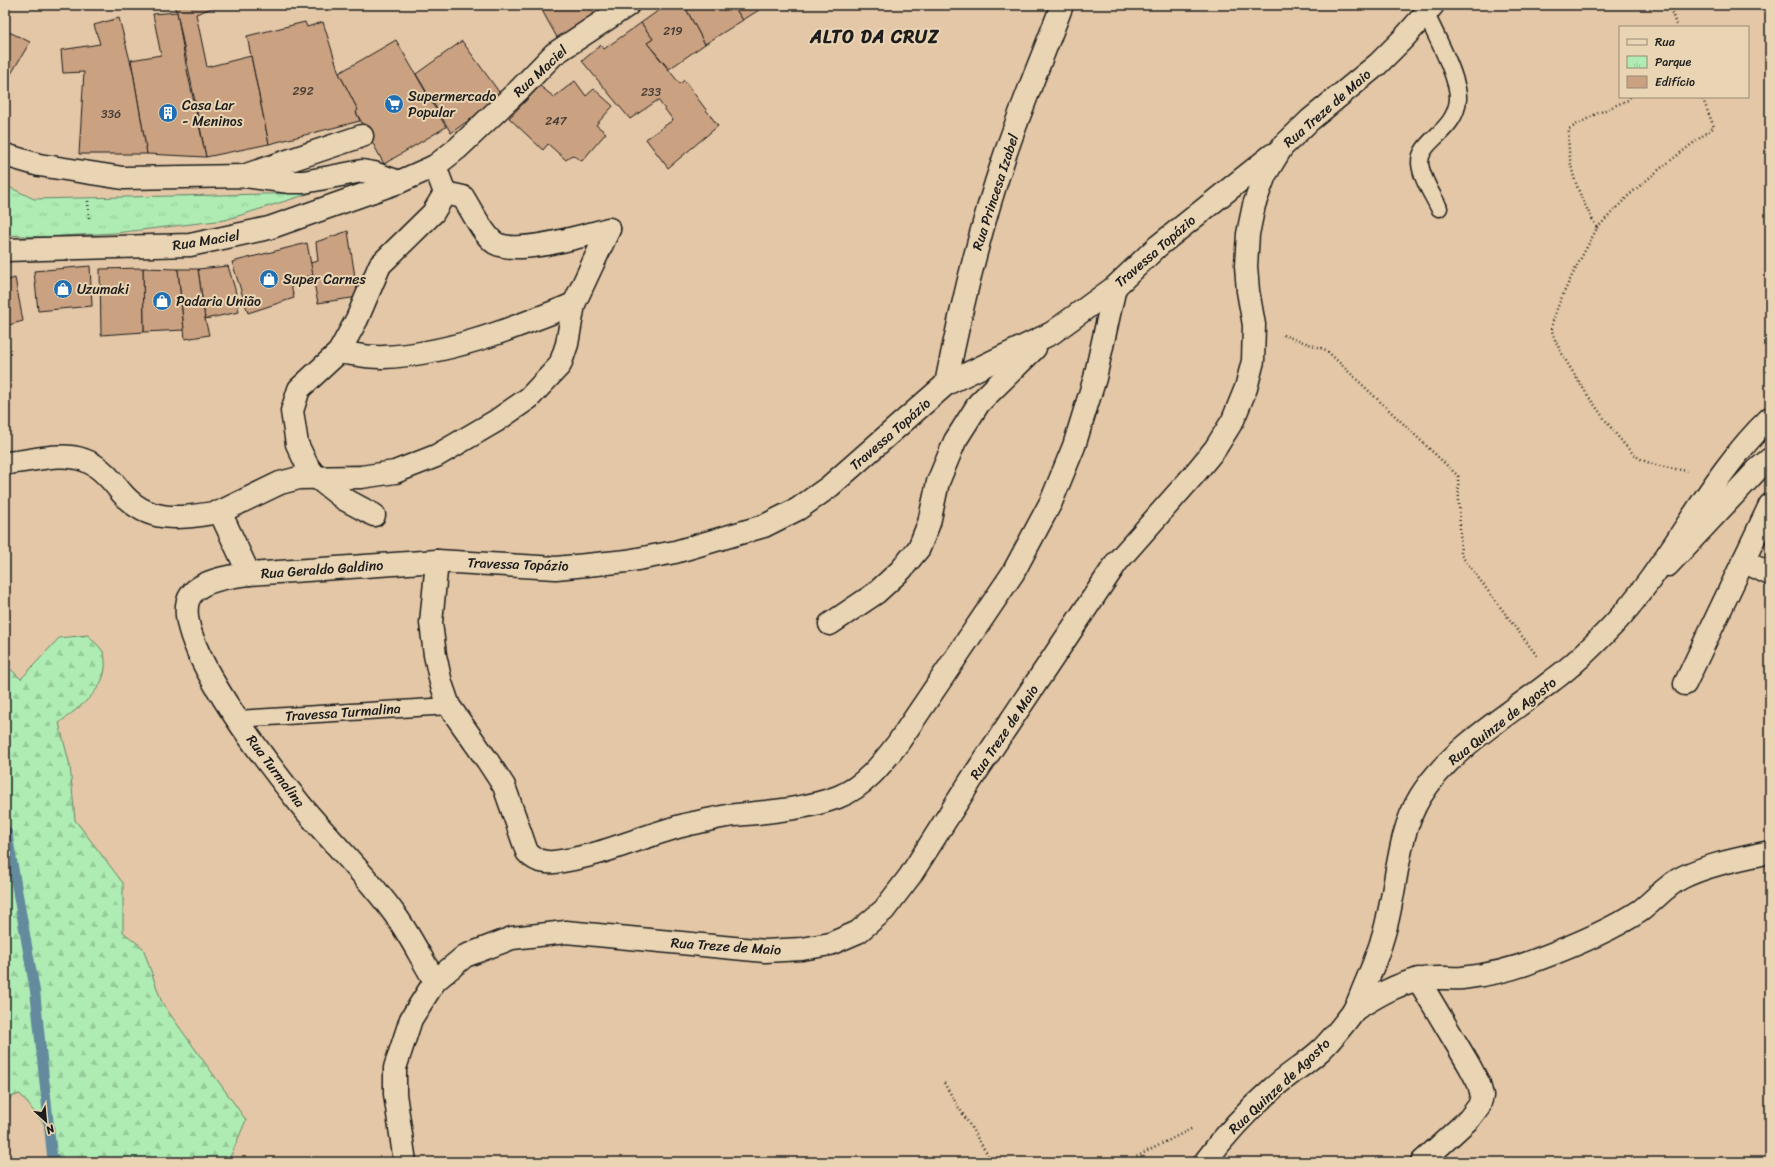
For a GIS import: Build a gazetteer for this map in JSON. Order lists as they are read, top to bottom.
{
  "streets": {
    "street": [
      "Rua Maciel",
      "Rua Treze de Maio",
      "Rua Princesa Izabel",
      "Travessa Topázio",
      "Rua Geraldo Galdino",
      "Rua Quinze de Agosto",
      "Rua Turmalina"
    ],
    "lane": ["Travessa Turmalina"]
  },
  "crossings": [
    ["Rua Treze de Maio", "Travessa Topázio"],
    ["Rua Treze de Maio", "Rua Turmalina"],
    ["Rua Princesa Izabel", "Travessa Topázio"],
    ["Travessa Topázio", "Rua Geraldo Galdino"],
    ["Rua Geraldo Galdino", "Rua Turmalina"],
    ["Travessa Turmalina", "Rua Turmalina"]
  ],
  "districts": ["ALTO DA CRUZ"],
  "places": {
    "supermarket": ["Supermercado Popular"],
    "building": ["Casa Lar - Meninos"],
    "shop": ["Super Carnes", "Uzumaki", "Padaria União"]
  },
  "house_numbers": [
    "219",
    "292",
    "233",
    "336",
    "247"
  ],
  "legend": ["Rua", "Parque", "Edifício"],
  "north": "bottom right"
}
